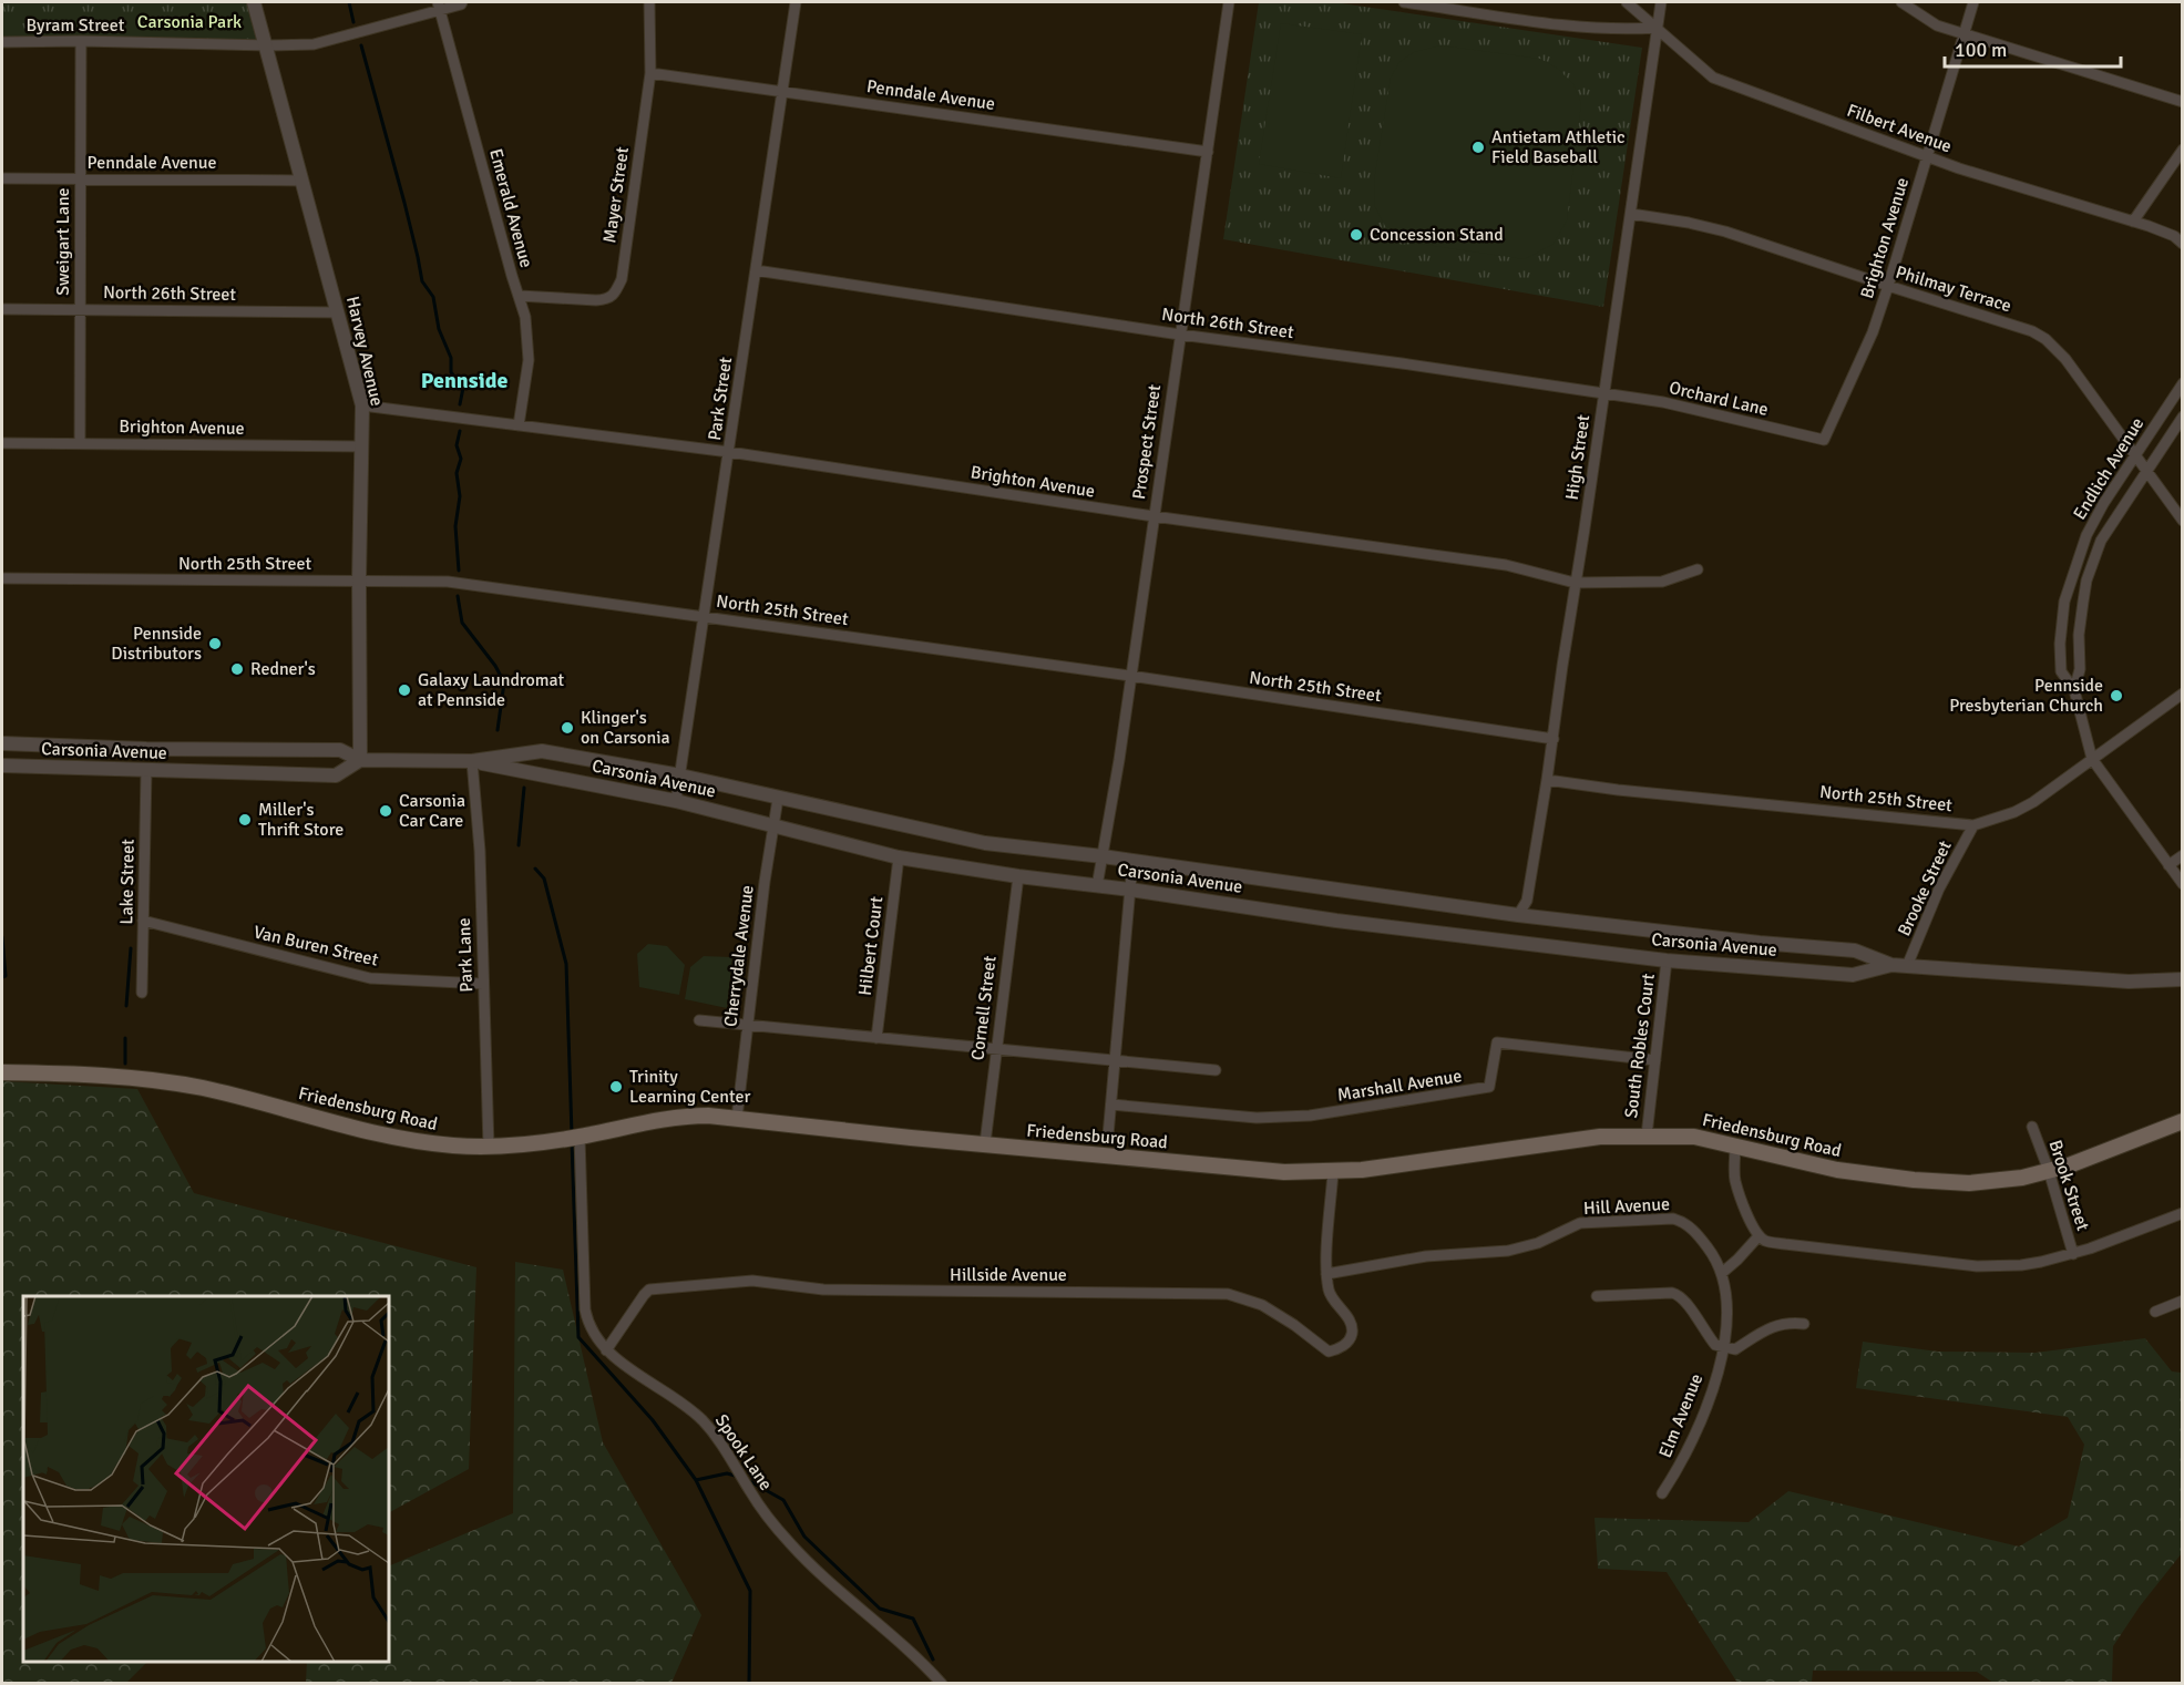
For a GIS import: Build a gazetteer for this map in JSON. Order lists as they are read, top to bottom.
{
  "streets": {
    "main road": ["Friedensburg Road"],
    "street": [
      "Byram Street",
      "Penndale Avenue",
      "Filbert Avenue",
      "Mayer Street",
      "Emerald Avenue",
      "Brighton Avenue",
      "Sweigart Lane",
      "Philmay Terrace",
      "North 26th Street",
      "Harvey Avenue",
      "Park Street",
      "Orchard Lane",
      "Prospect Street",
      "High Street",
      "Endlich Avenue",
      "North 25th Street",
      "Carsonia Avenue",
      "Lake Street",
      "Brooke Street",
      "Van Buren Street",
      "Hilbert Court",
      "Park Lane",
      "Cherrydale Avenue",
      "Cornell Street",
      "South Robles Court",
      "Marshall Avenue",
      "Brook Street",
      "Hill Avenue",
      "Hillside Avenue",
      "Elm Avenue",
      "Spook Lane"
    ]
  },
  "crossings": [
    ["Byram Street", "Emerald Avenue"],
    ["Byram Street", "Sweigart Lane"],
    ["Byram Street", "Harvey Avenue"],
    ["Penndale Avenue", "Mayer Street"],
    ["Penndale Avenue", "Sweigart Lane"],
    ["Penndale Avenue", "Harvey Avenue"],
    ["Penndale Avenue", "Park Street"],
    ["Penndale Avenue", "Prospect Street"],
    ["Filbert Avenue", "Brighton Avenue"],
    ["Filbert Avenue", "High Street"],
    ["Mayer Street", "Emerald Avenue"],
    ["Emerald Avenue", "Brighton Avenue"],
    ["Brighton Avenue", "Sweigart Lane"],
    ["Brighton Avenue", "Philmay Terrace"],
    ["Brighton Avenue", "Harvey Avenue"],
    ["Brighton Avenue", "Park Street"],
    ["Brighton Avenue", "Orchard Lane"],
    ["Brighton Avenue", "Prospect Street"],
    ["Brighton Avenue", "High Street"],
    ["Sweigart Lane", "North 26th Street"],
    ["Philmay Terrace", "High Street"],
    ["Philmay Terrace", "Endlich Avenue"],
    ["North 26th Street", "Harvey Avenue"],
    ["North 26th Street", "Park Street"],
    ["North 26th Street", "Orchard Lane"],
    ["North 26th Street", "Prospect Street"],
    ["North 26th Street", "High Street"],
    ["Harvey Avenue", "North 25th Street"],
    ["Harvey Avenue", "Carsonia Avenue"],
    ["Park Street", "North 25th Street"],
    ["Park Street", "Carsonia Avenue"],
    ["Orchard Lane", "High Street"],
    ["Prospect Street", "North 25th Street"],
    ["Prospect Street", "Carsonia Avenue"],
    ["High Street", "North 25th Street"],
    ["High Street", "Carsonia Avenue"],
    ["Endlich Avenue", "North 25th Street"],
    ["North 25th Street", "Brooke Street"],
    ["Carsonia Avenue", "Lake Street"],
    ["Carsonia Avenue", "Brooke Street"],
    ["Carsonia Avenue", "Hilbert Court"],
    ["Carsonia Avenue", "Park Lane"],
    ["Carsonia Avenue", "Cherrydale Avenue"],
    ["Carsonia Avenue", "Cornell Street"],
    ["Carsonia Avenue", "South Robles Court"],
    ["Lake Street", "Van Buren Street"],
    ["Van Buren Street", "Park Lane"],
    ["Park Lane", "Friedensburg Road"],
    ["Cherrydale Avenue", "Friedensburg Road"],
    ["Cornell Street", "Friedensburg Road"],
    ["South Robles Court", "Marshall Avenue"],
    ["South Robles Court", "Friedensburg Road"],
    ["Friedensburg Road", "Brook Street"],
    ["Friedensburg Road", "Spook Lane"],
    ["Hill Avenue", "Hillside Avenue"],
    ["Hill Avenue", "Elm Avenue"],
    ["Hillside Avenue", "Spook Lane"]
  ],
  "districts": ["Pennside"],
  "parks": ["Carsonia Park"],
  "places": [
    "Antietam Athletic Field Baseball",
    "Concession Stand",
    "Pennside Distributors",
    "Redner's",
    "Galaxy Laundromat at Pennside",
    "Pennside Presbyterian Church",
    "Klinger's on Carsonia",
    "Carsonia Car Care",
    "Miller's Thrift Store",
    "Trinity Learning Center"
  ],
  "scale_bar": "100 m"
}
